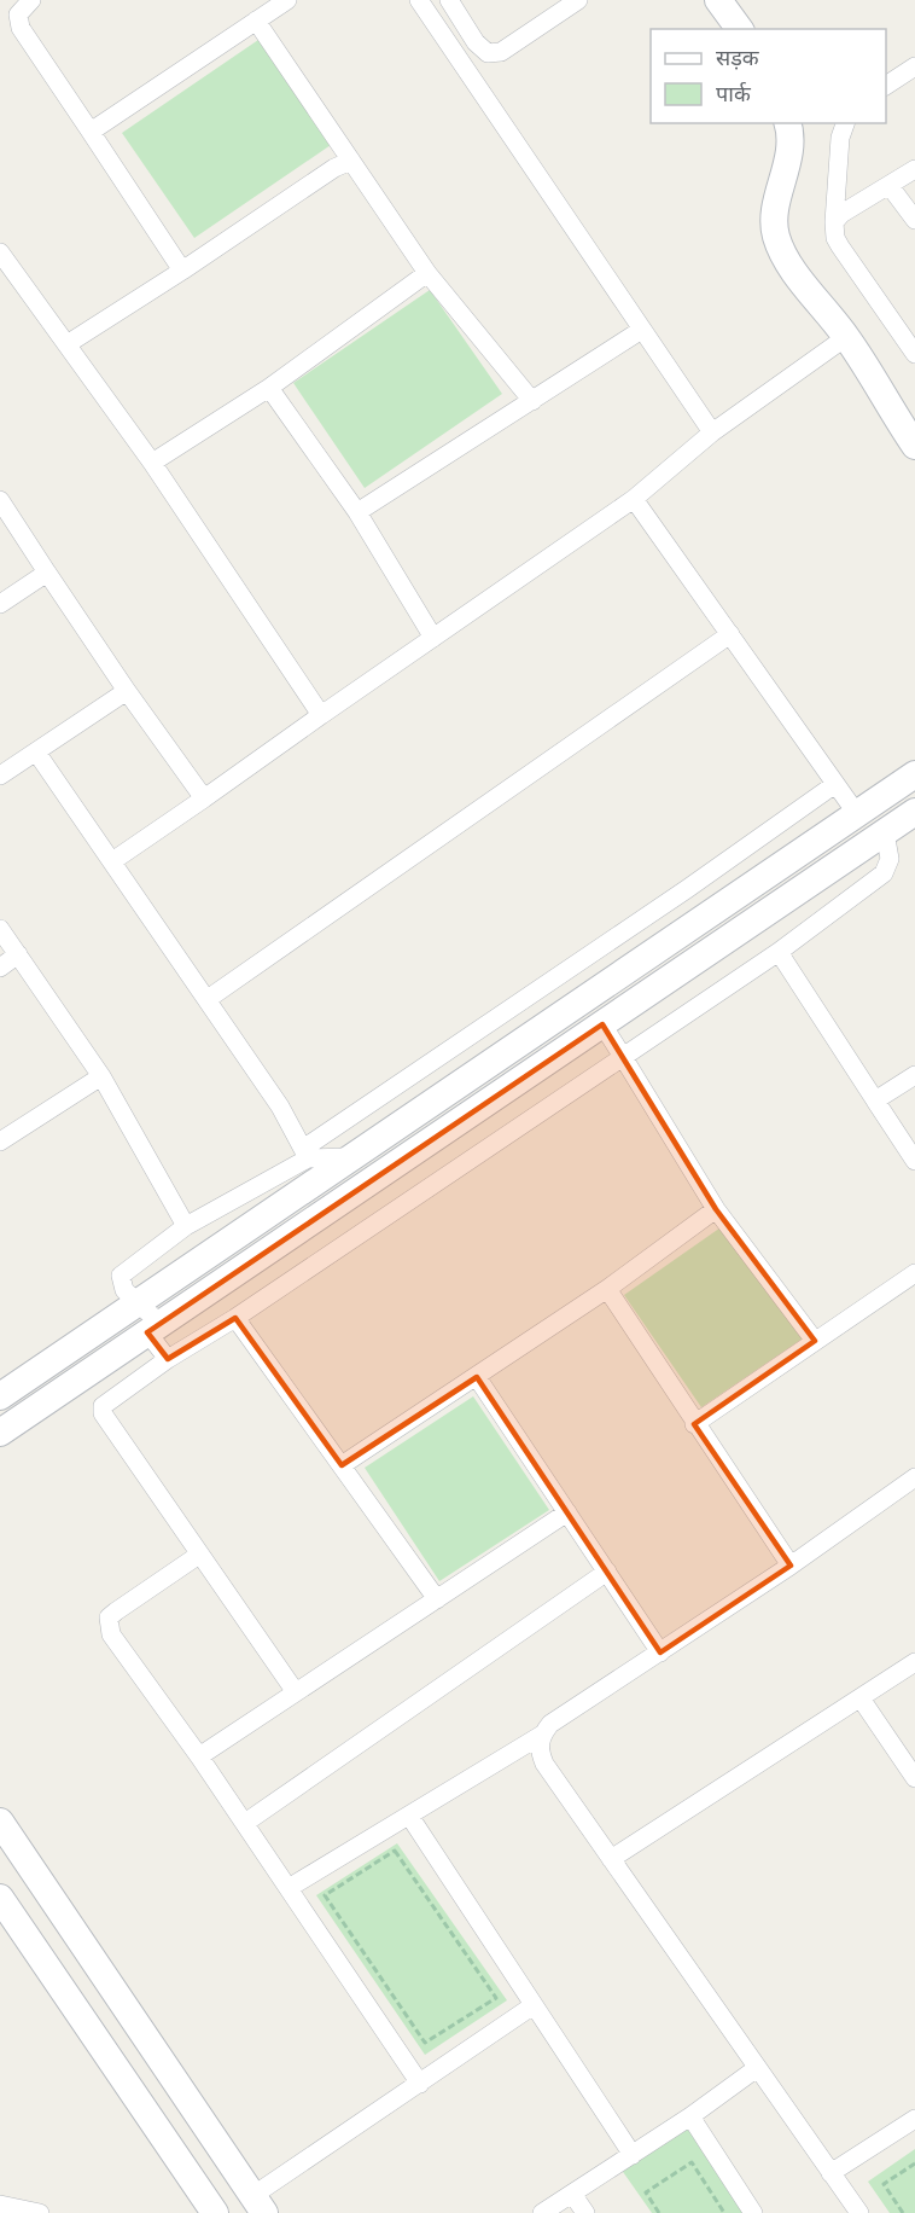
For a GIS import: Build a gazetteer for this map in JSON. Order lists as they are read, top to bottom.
{
  "legend": ["सड़क", "पार्क"]
}
